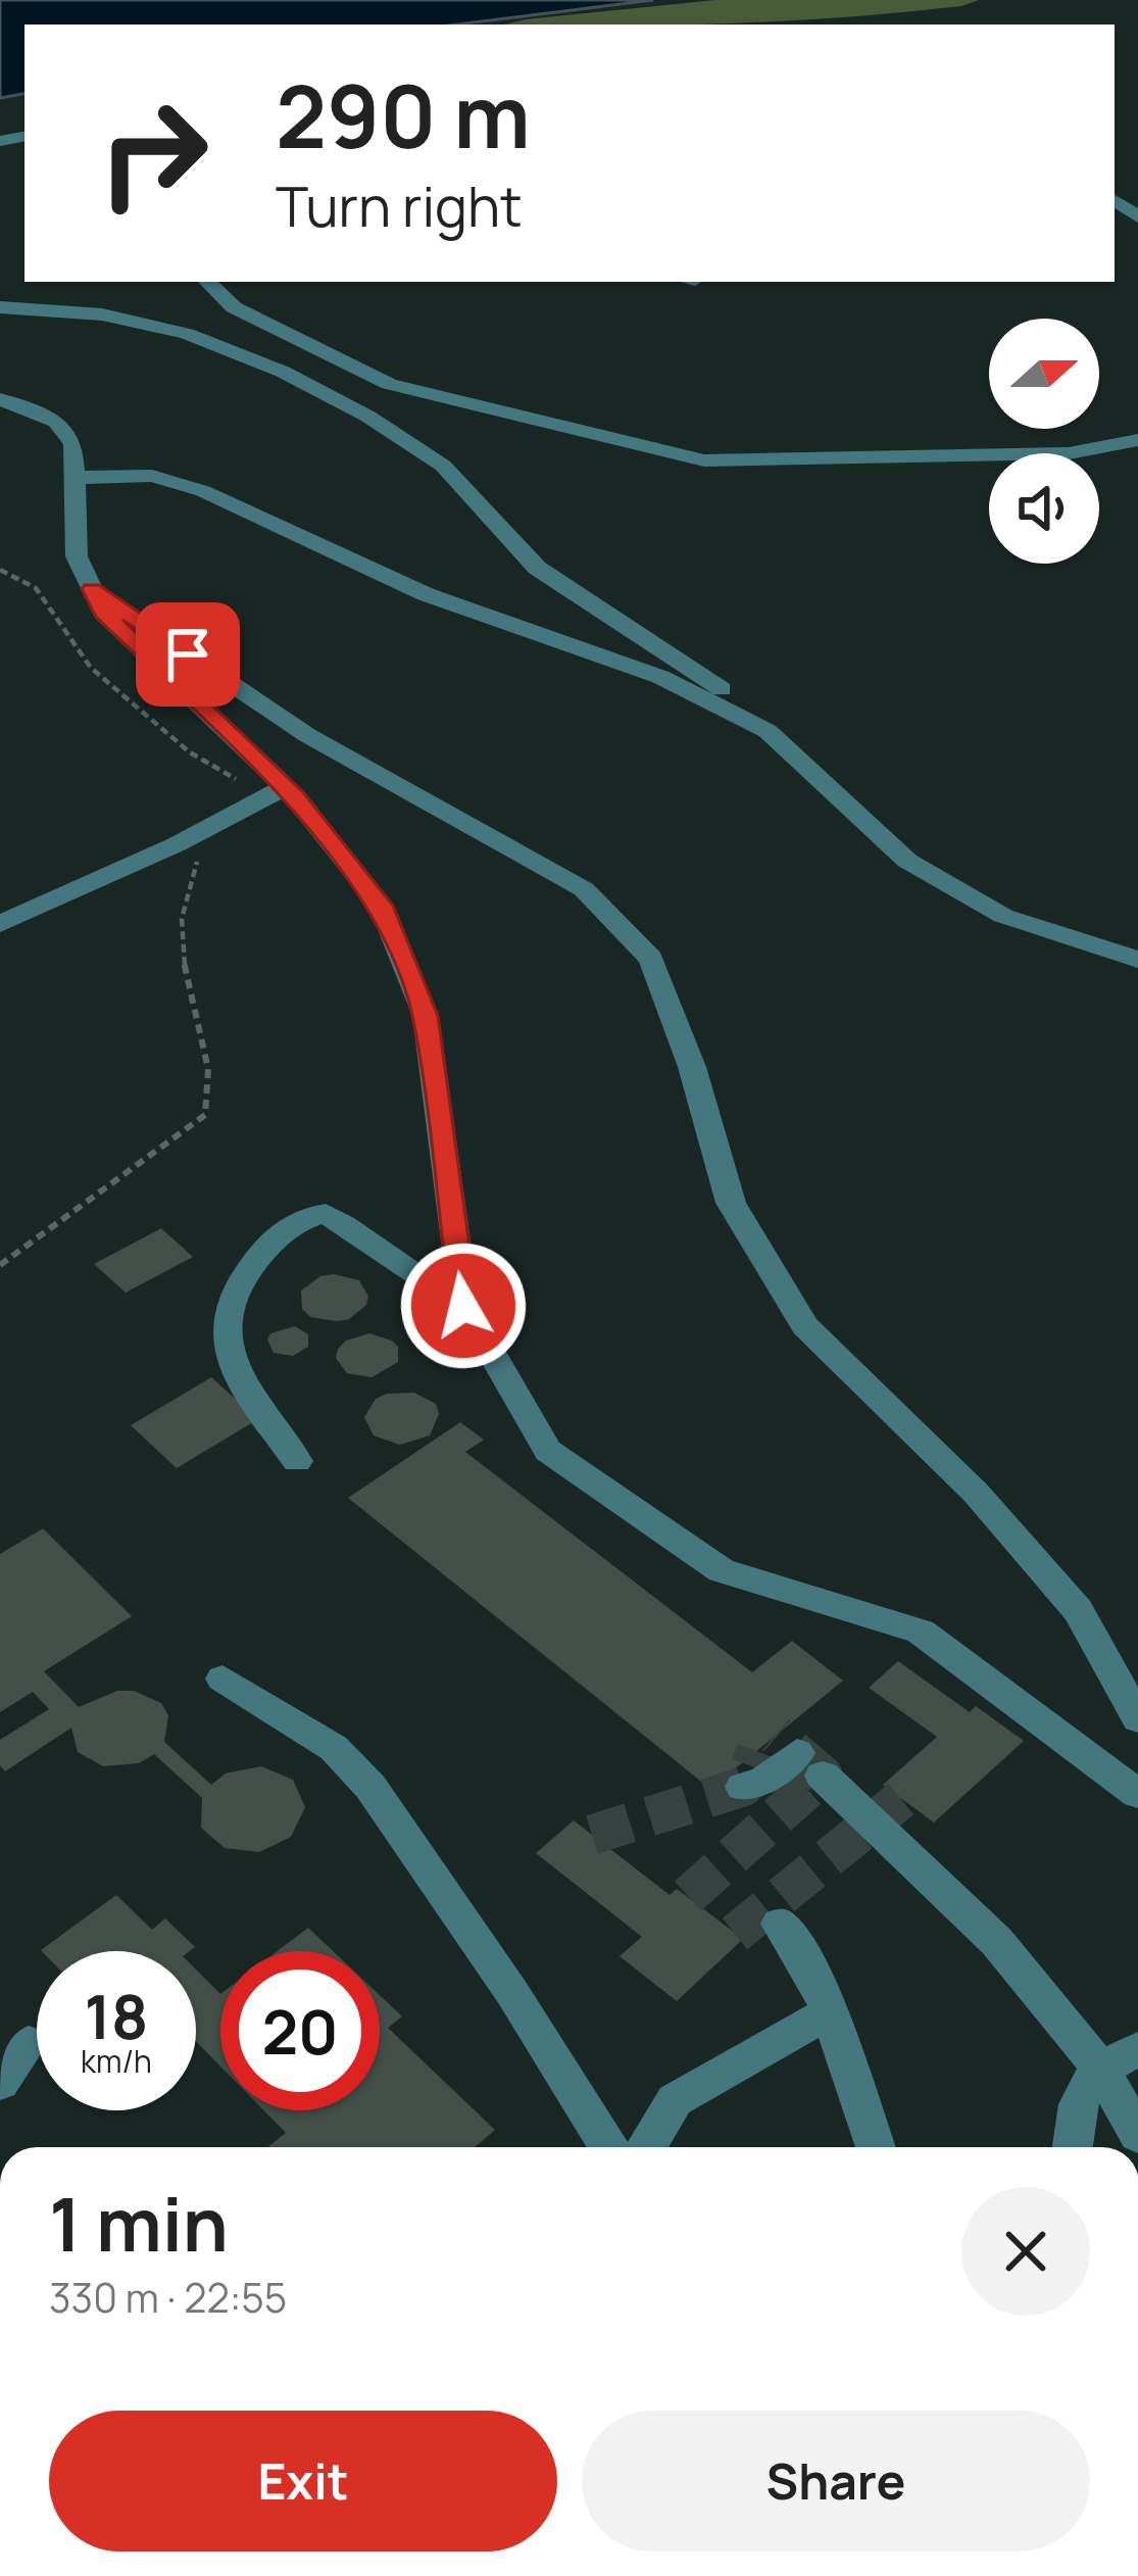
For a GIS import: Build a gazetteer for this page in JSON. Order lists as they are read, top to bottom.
{
  "north": "right",
  "page": {
    "turn": ["290 m", "Turn right"],
    "speed": "18 km/h",
    "limit": "20",
    "heading": ["1 min", "330 m · 22:55"],
    "buttons": ["Exit", "Share"]
  }
}
